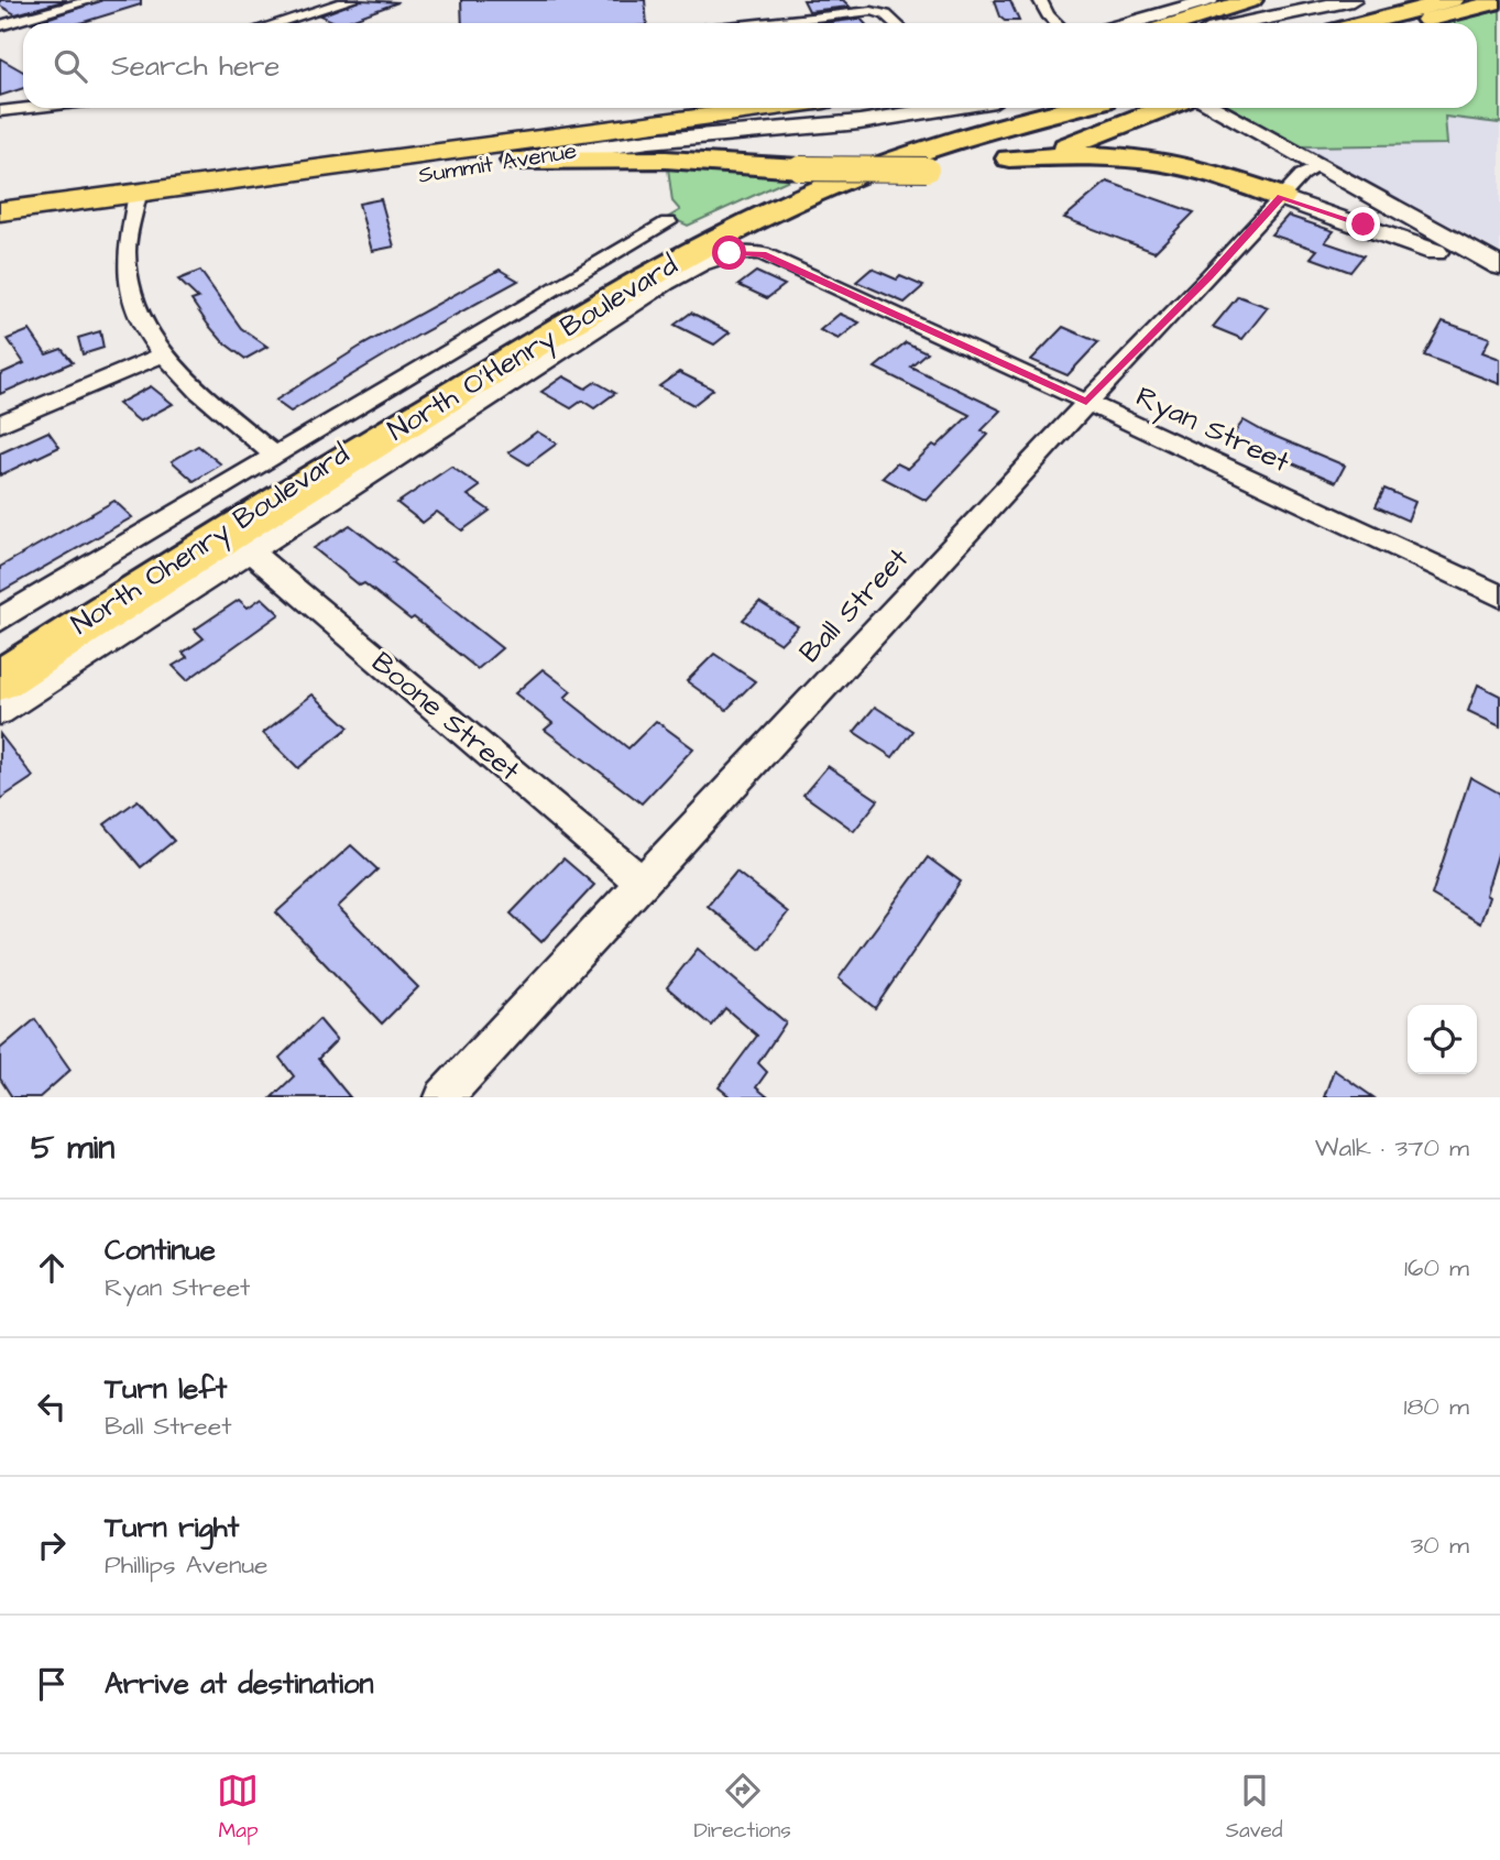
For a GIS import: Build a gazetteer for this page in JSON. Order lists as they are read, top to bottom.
{
  "streets": {
    "highway": ["North O'Henry Boulevard"],
    "main road": ["Summit Avenue"],
    "street": [
      "Ryan Street",
      "North Ohenry Boulevard",
      "Ball Street",
      "Boone Street"
    ]
  },
  "crossings": [
    ["Ryan Street", "North Ohenry Boulevard"],
    ["Ryan Street", "Ball Street"],
    ["North Ohenry Boulevard", "Boone Street"],
    ["Ball Street", "Boone Street"]
  ],
  "page": {
    "search": "Search here",
    "heading": ["5 min", "Walk · 370 m"],
    "list": [
      ["Continue", "Ryan Street", "160 m"],
      ["Turn left", "Ball Street", "180 m"],
      ["Turn right", "Phillips Avenue", "30 m"],
      "Arrive at destination"
    ],
    "nav": ["Map", "Directions", "Saved"]
  }
}
